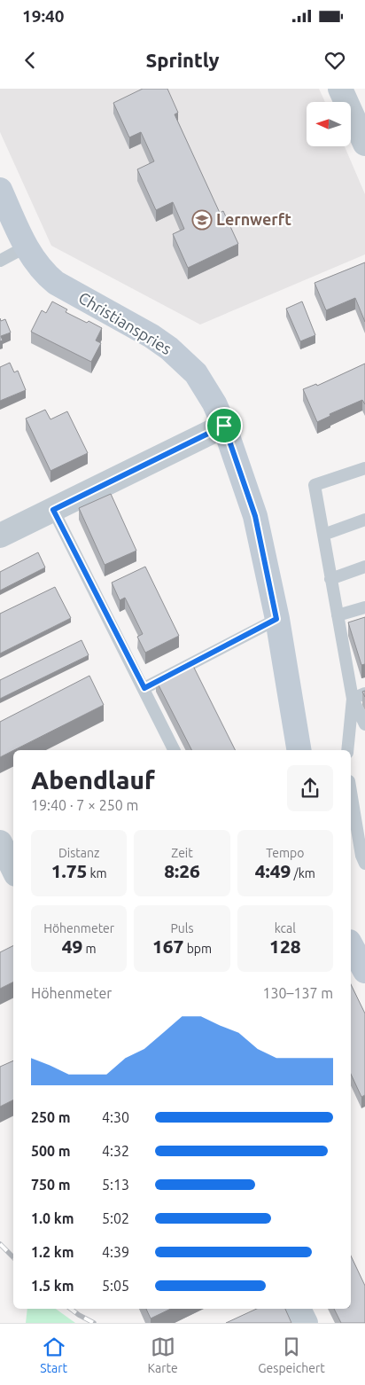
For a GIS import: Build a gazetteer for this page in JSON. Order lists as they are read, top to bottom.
{
  "streets": {
    "street": ["Christianspries"]
  },
  "places": {
    "school or university": ["Lernwerft"]
  },
  "north": "left",
  "page": {
    "status": "19:40",
    "header": "Sprintly",
    "heading": ["Abendlauf", "19:40 · 7 × 250 m"],
    "stats": [
      ["Distanz", "1.75 km"],
      ["Zeit", "8:26"],
      ["Tempo", "4:49 /km"],
      ["Höhenmeter", "49 m"],
      ["Puls", "167 bpm"],
      ["kcal", "128"]
    ],
    "chart": ["Höhenmeter", "130–137 m"],
    "list": [
      {
        "name": "250 m",
        "note": "4:30"
      },
      {
        "name": "500 m",
        "note": "4:32"
      },
      {
        "name": "750 m",
        "note": "5:13"
      },
      {
        "name": "1.0 km",
        "note": "5:02"
      },
      {
        "name": "1.2 km",
        "note": "4:39"
      },
      {
        "name": "1.5 km",
        "note": "5:05"
      }
    ],
    "tabs": ["Start", "Karte", "Gespeichert"]
  }
}
